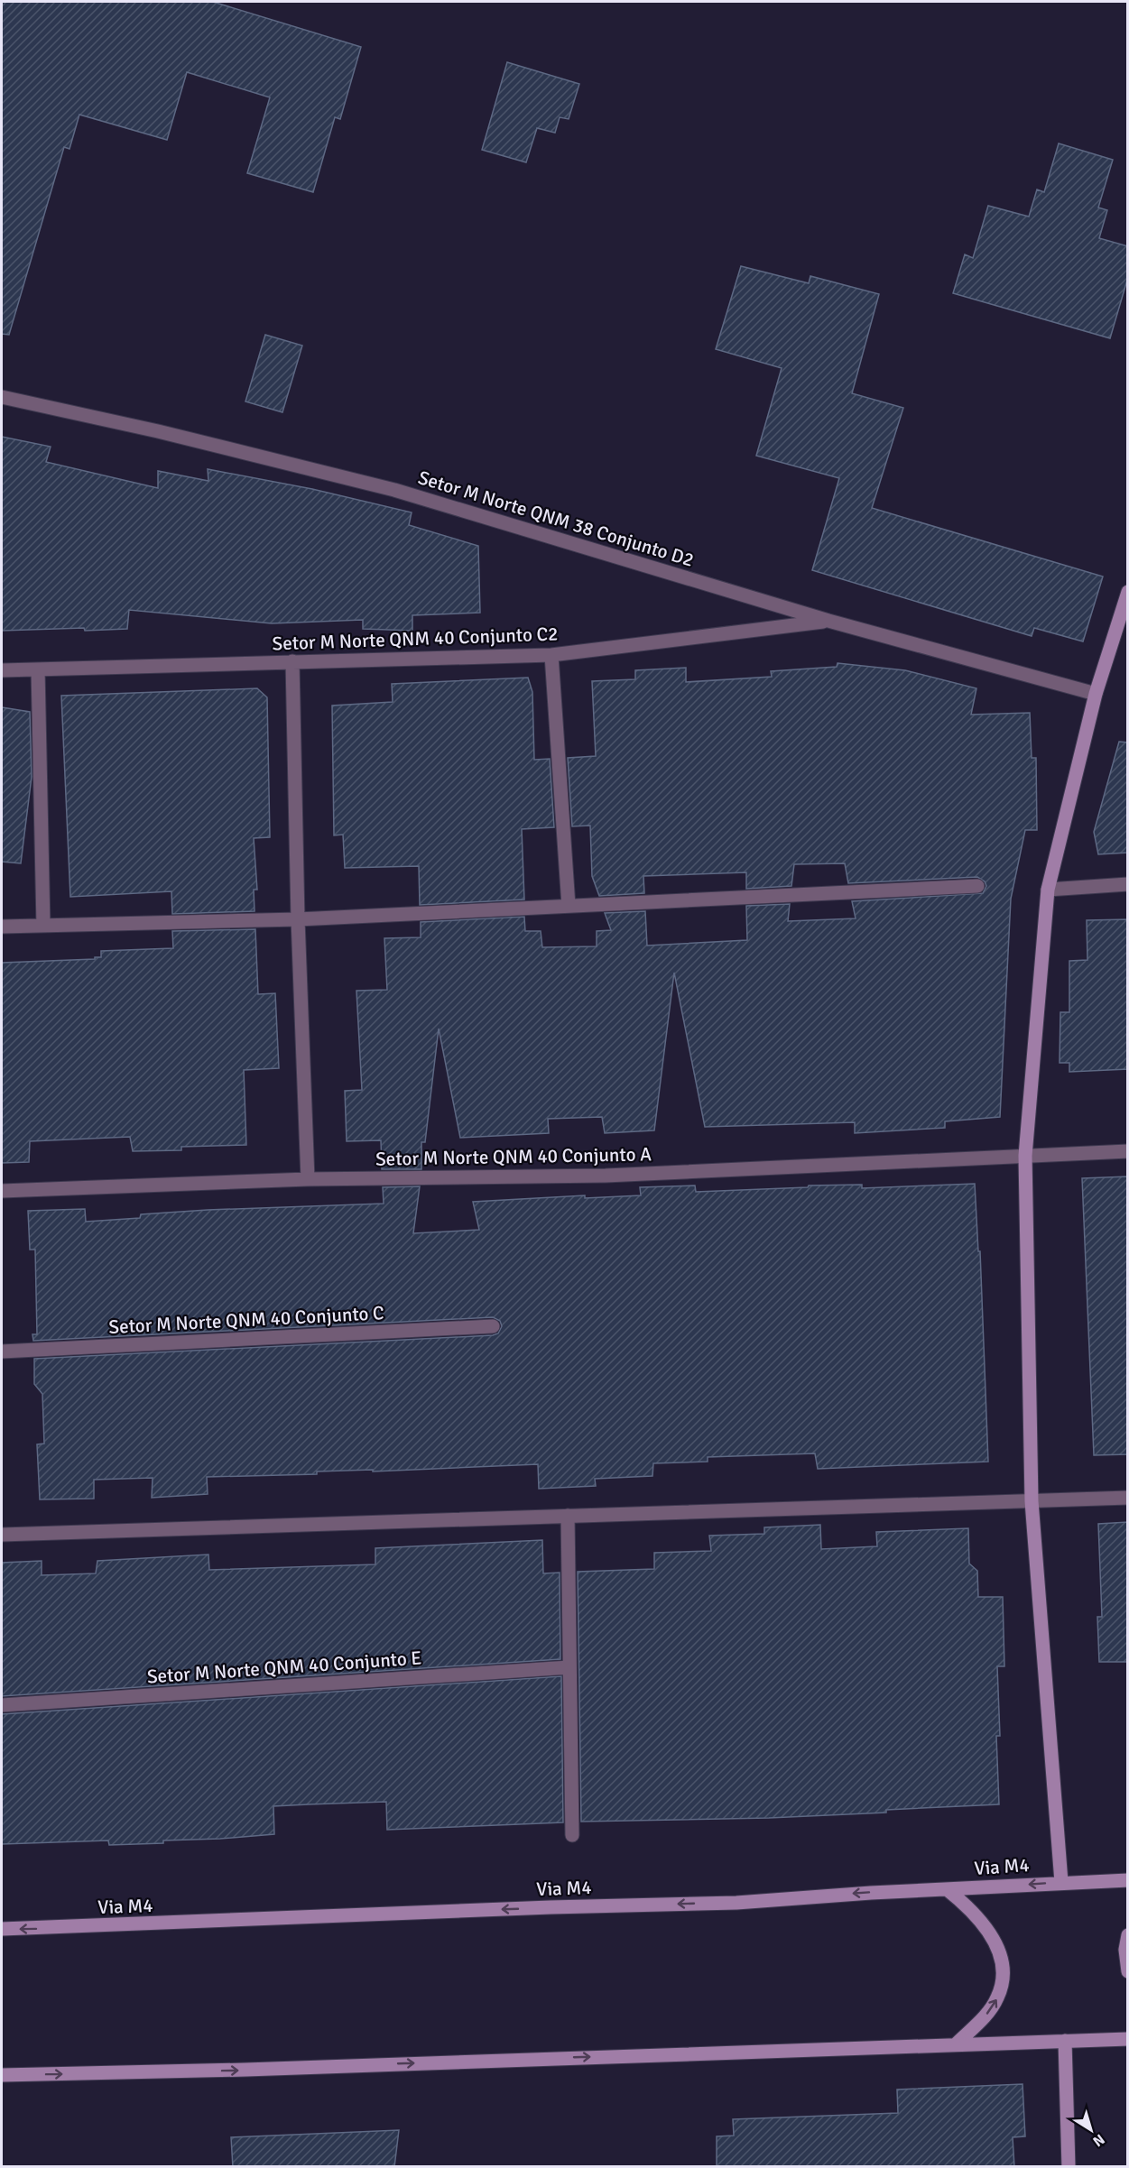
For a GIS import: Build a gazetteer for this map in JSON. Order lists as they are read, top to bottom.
{
  "streets": {
    "main road": ["Via M4"],
    "street": [
      "Setor M Norte QNM 38 Conjunto D2",
      "Setor M Norte QNM 40 Conjunto C2",
      "Setor M Norte QNM 40 Conjunto A",
      "Setor M Norte QNM 40 Conjunto C",
      "Setor M Norte QNM 40 Conjunto E"
    ]
  },
  "crossings": [
    ["Setor M Norte QNM 38 Conjunto D2", "Setor M Norte QNM 40 Conjunto C2"]
  ],
  "one_way": ["Via M4"],
  "north": "bottom right"
}
